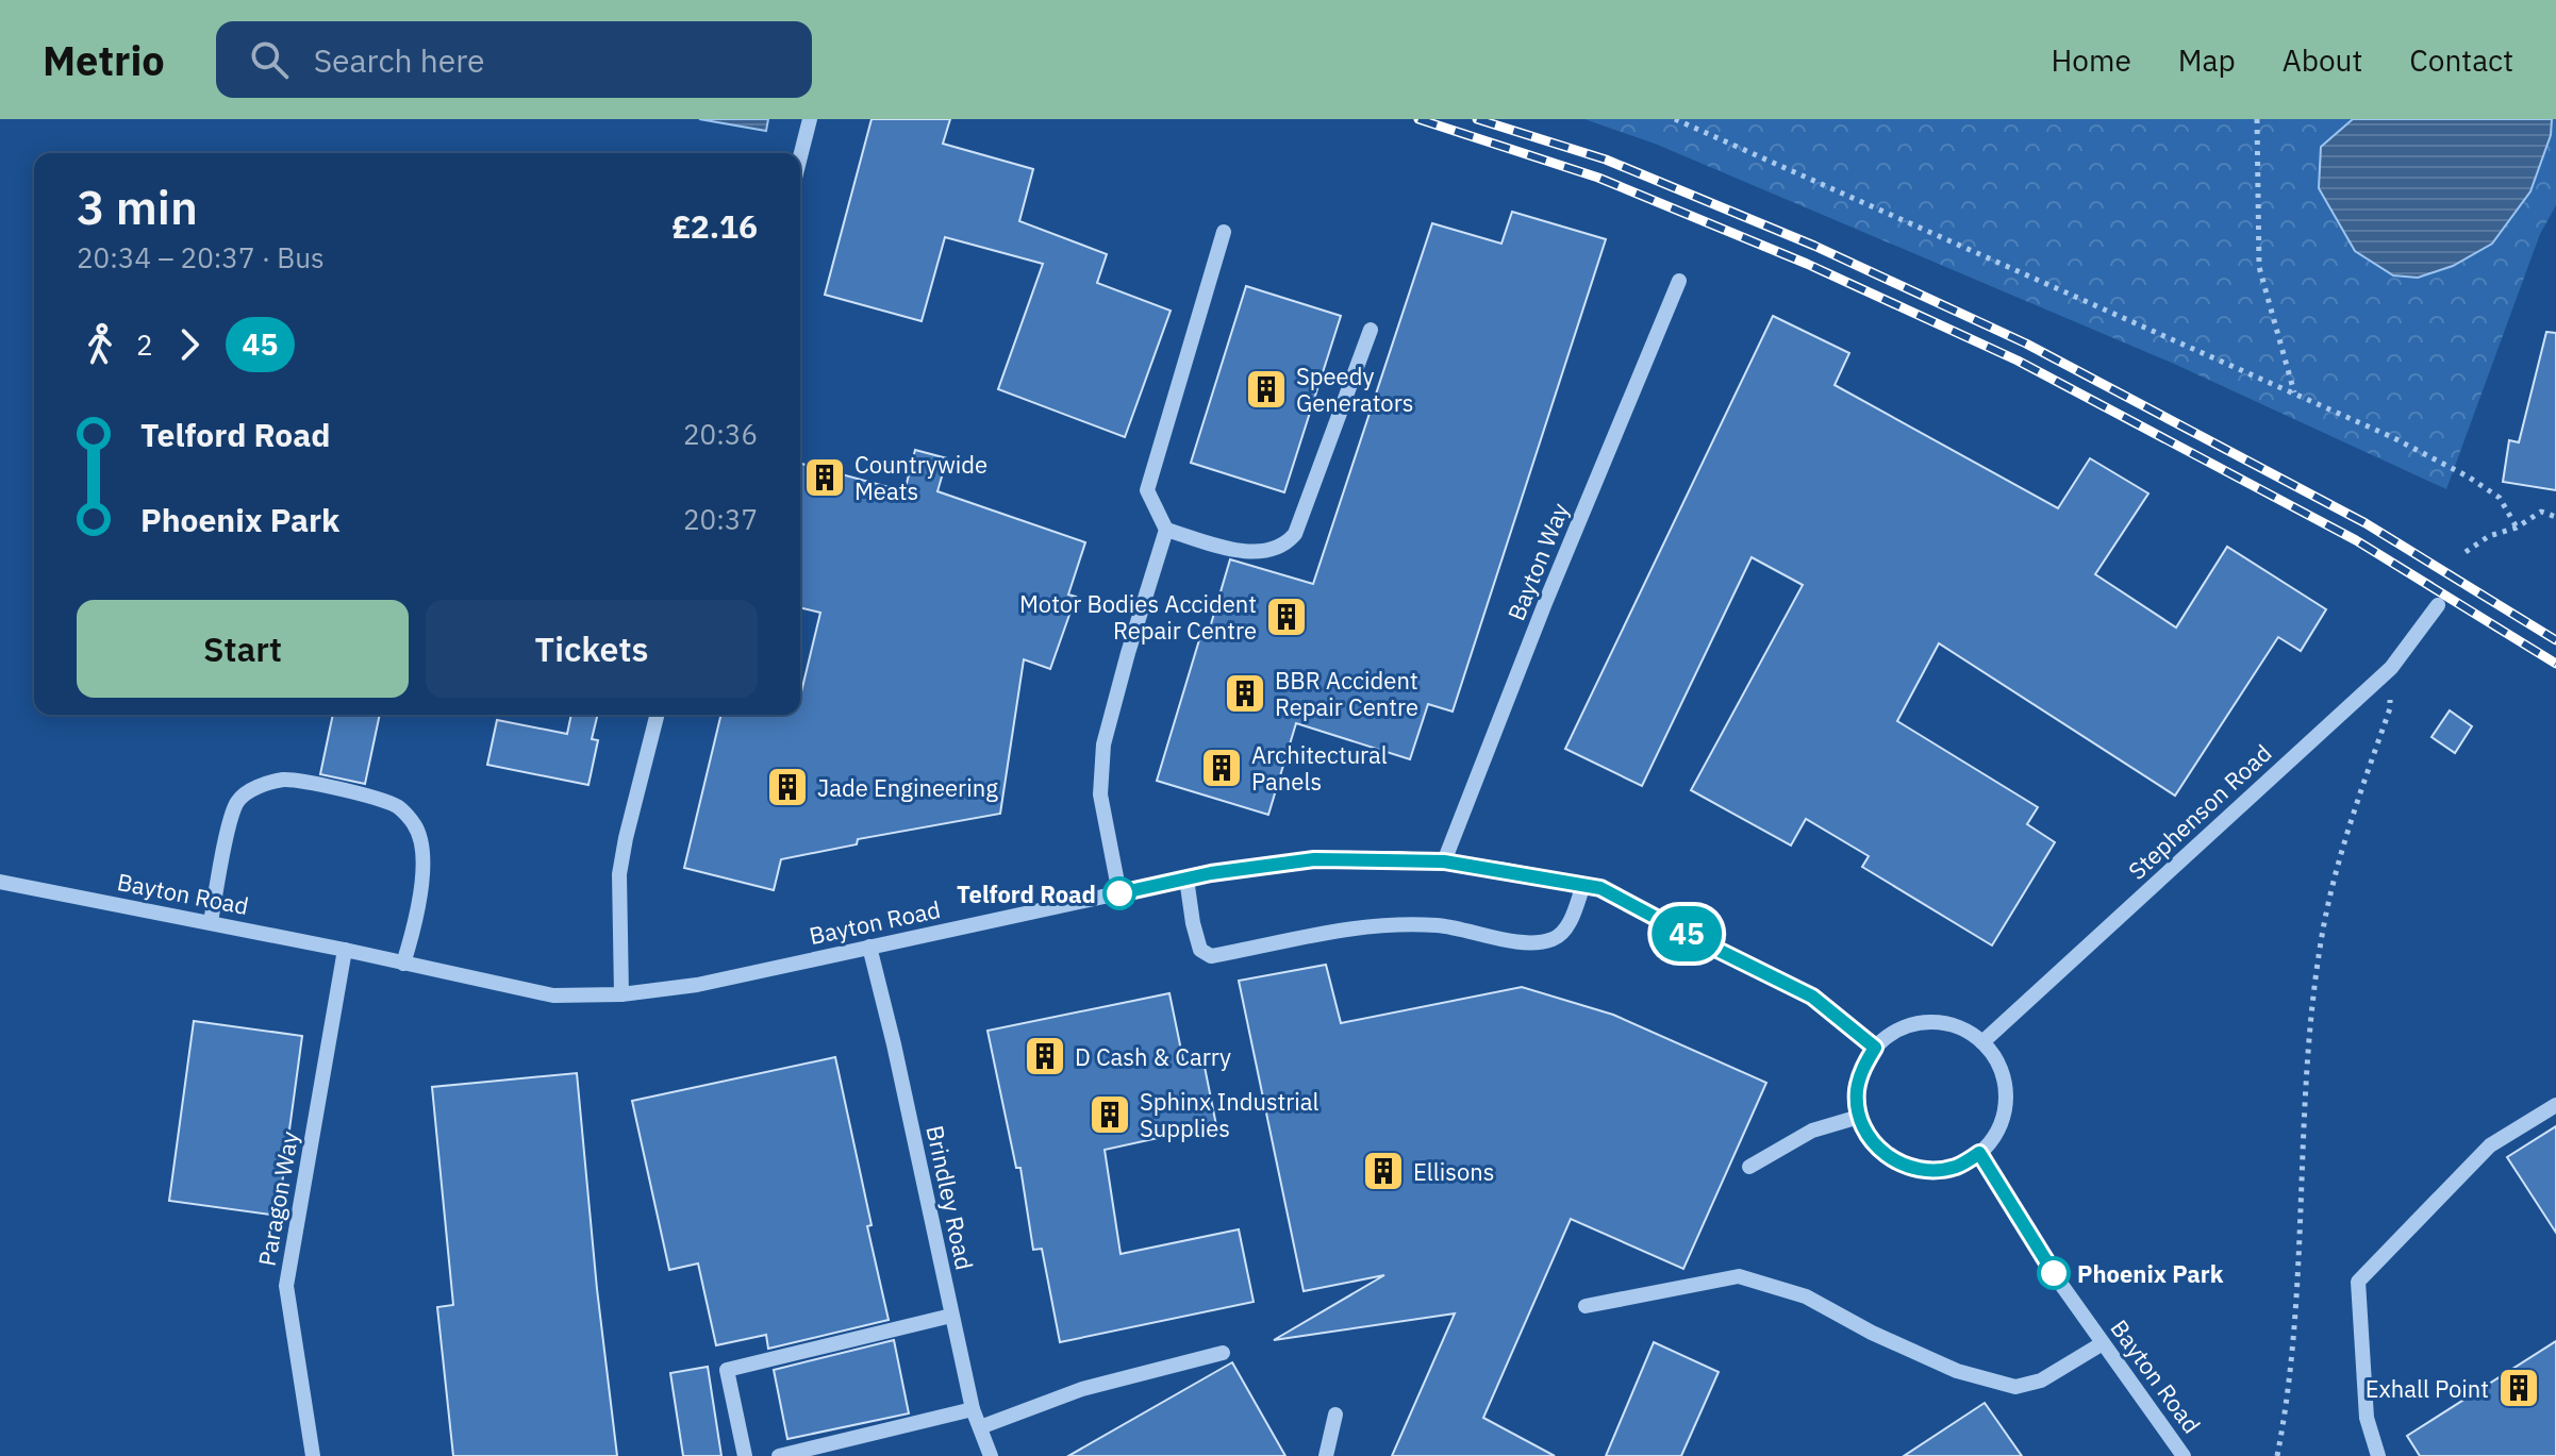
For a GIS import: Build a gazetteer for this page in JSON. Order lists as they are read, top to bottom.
{
  "streets": {
    "street": [
      "Bayton Way",
      "Stephenson Road",
      "Bayton Road",
      "Brindley Road",
      "Paragon Way"
    ]
  },
  "crossings": [
    ["Bayton Way", "Bayton Road"],
    ["Stephenson Road", "Bayton Road"],
    ["Bayton Road", "Brindley Road"],
    ["Bayton Road", "Paragon Way"]
  ],
  "places": {
    "building": [
      "Speedy Generators",
      "Countrywide Meats",
      "Motor Bodies Accident Repair Centre",
      "BBR Accident Repair Centre",
      "Architectural Panels",
      "Jade Engineering",
      "D Cash & Carry",
      "Sphinx Industrial Supplies",
      "Ellisons",
      "Exhall Point"
    ],
    "other": ["Telford Road", "Phoenix Park"]
  },
  "lines": ["bus line 45"],
  "page": {
    "header": "Metrio",
    "search": "Search here",
    "nav": [
      "Home",
      "Map",
      "About",
      "Contact"
    ],
    "on_map": "45",
    "heading": ["3 min", "20:34 – 20:37 · Bus", "£2.16"],
    "legs": ["2", "45"],
    "list": [
      {
        "name": "Telford Road",
        "value": "20:36"
      },
      {
        "name": "Phoenix Park",
        "value": "20:37"
      }
    ],
    "buttons": ["Start", "Tickets"]
  }
}
